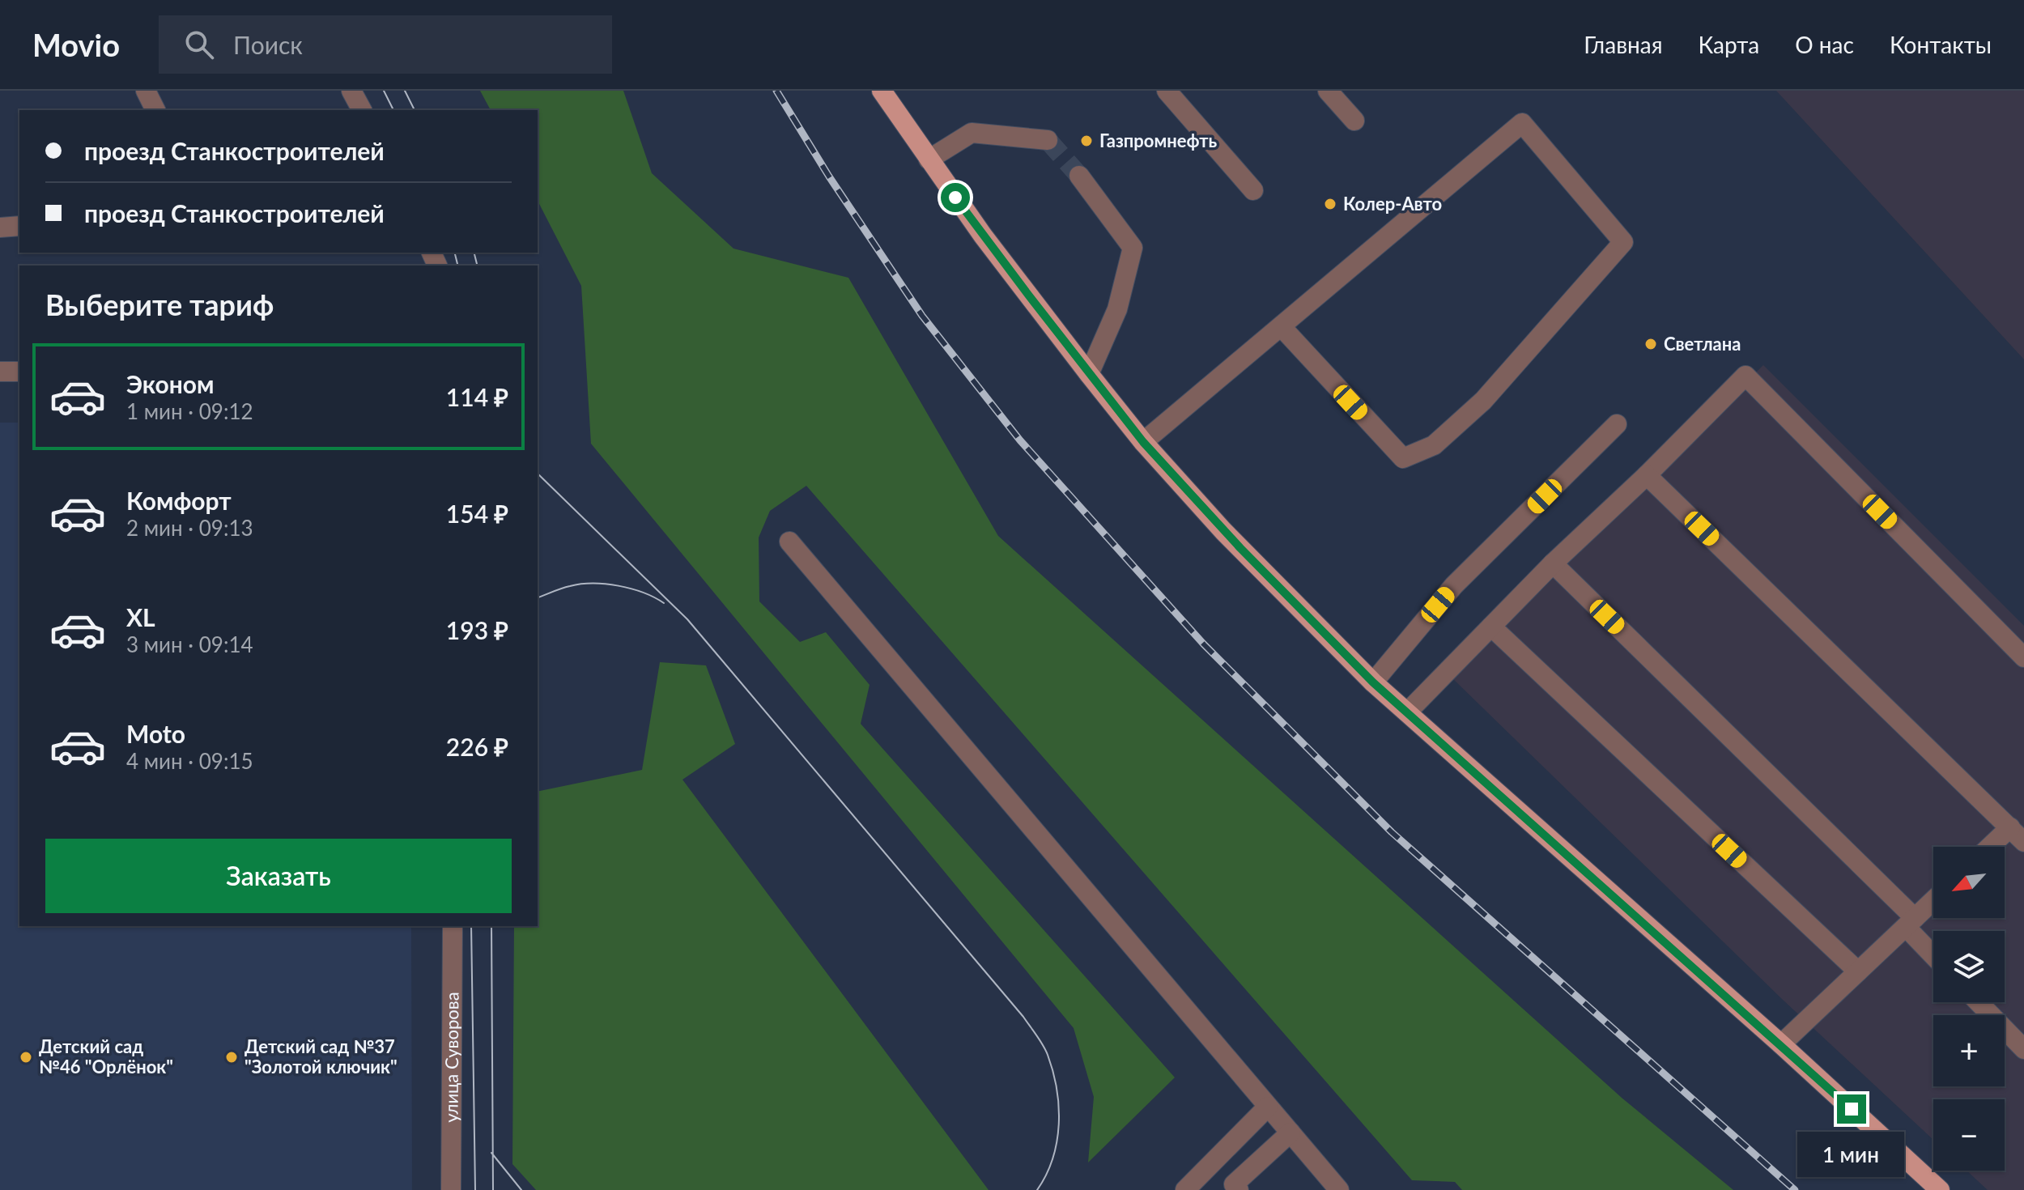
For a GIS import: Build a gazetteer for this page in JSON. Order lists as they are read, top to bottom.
{
  "streets": {
    "street": ["улица Суворова"]
  },
  "places": [
    "Газпромнефть",
    "Колер-Авто",
    "Светлана",
    "Детский сад №46 \"Орлёнок\"",
    "Детский сад №37 \"Золотой ключик\""
  ],
  "north": "bottom left",
  "page": {
    "header": "Movio",
    "search": "Поиск",
    "nav": [
      "Главная",
      "Карта",
      "О нас",
      "Контакты"
    ],
    "banner": ["проезд Станкостроителей", "проезд Станкостроителей"],
    "heading": "Выберите тариф",
    "list": [
      {
        "name": "Эконом",
        "note": "1 мин · 09:12",
        "value": "114 ₽"
      },
      {
        "name": "Комфорт",
        "note": "2 мин · 09:13",
        "value": "154 ₽"
      },
      {
        "name": "XL",
        "note": "3 мин · 09:14",
        "value": "193 ₽"
      },
      {
        "name": "Moto",
        "note": "4 мин · 09:15",
        "value": "226 ₽"
      }
    ],
    "buttons": "Заказать",
    "map_buttons": ["+", "−"],
    "bubble": "1 мин"
  }
}
